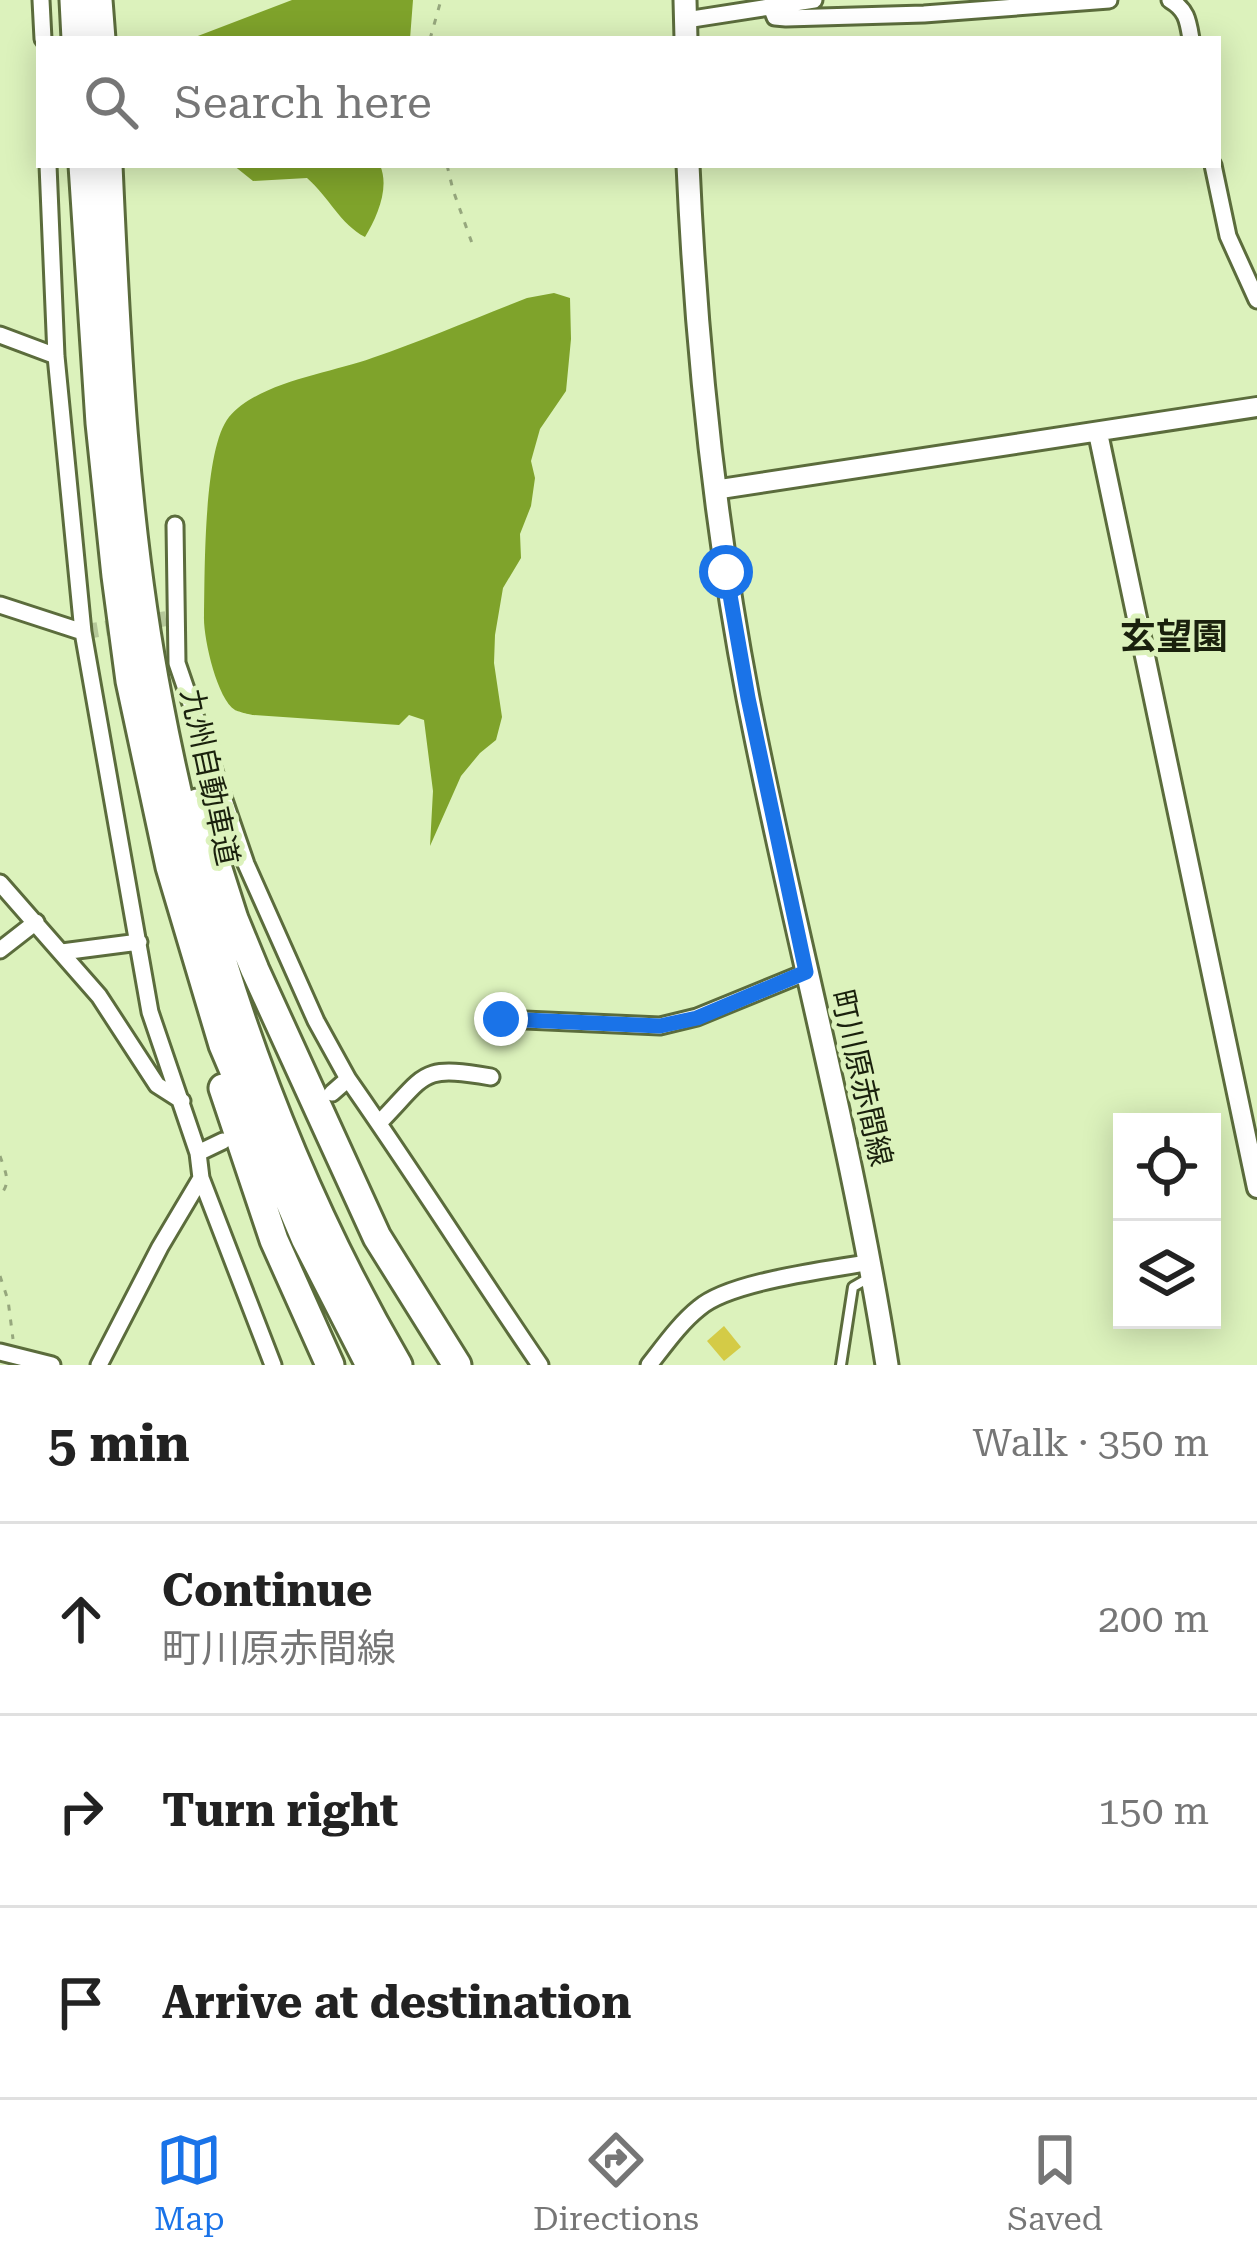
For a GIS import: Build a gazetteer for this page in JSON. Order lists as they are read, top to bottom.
{
  "streets": {
    "highway": ["九州自動車道"],
    "main road": ["町川原赤間線"]
  },
  "districts": ["玄望園"],
  "page": {
    "search": "Search here",
    "heading": ["5 min", "Walk · 350 m"],
    "list": [
      ["Continue", "町川原赤間線", "200 m"],
      ["Turn right", "150 m"],
      "Arrive at destination"
    ],
    "nav": ["Map", "Directions", "Saved"]
  }
}
